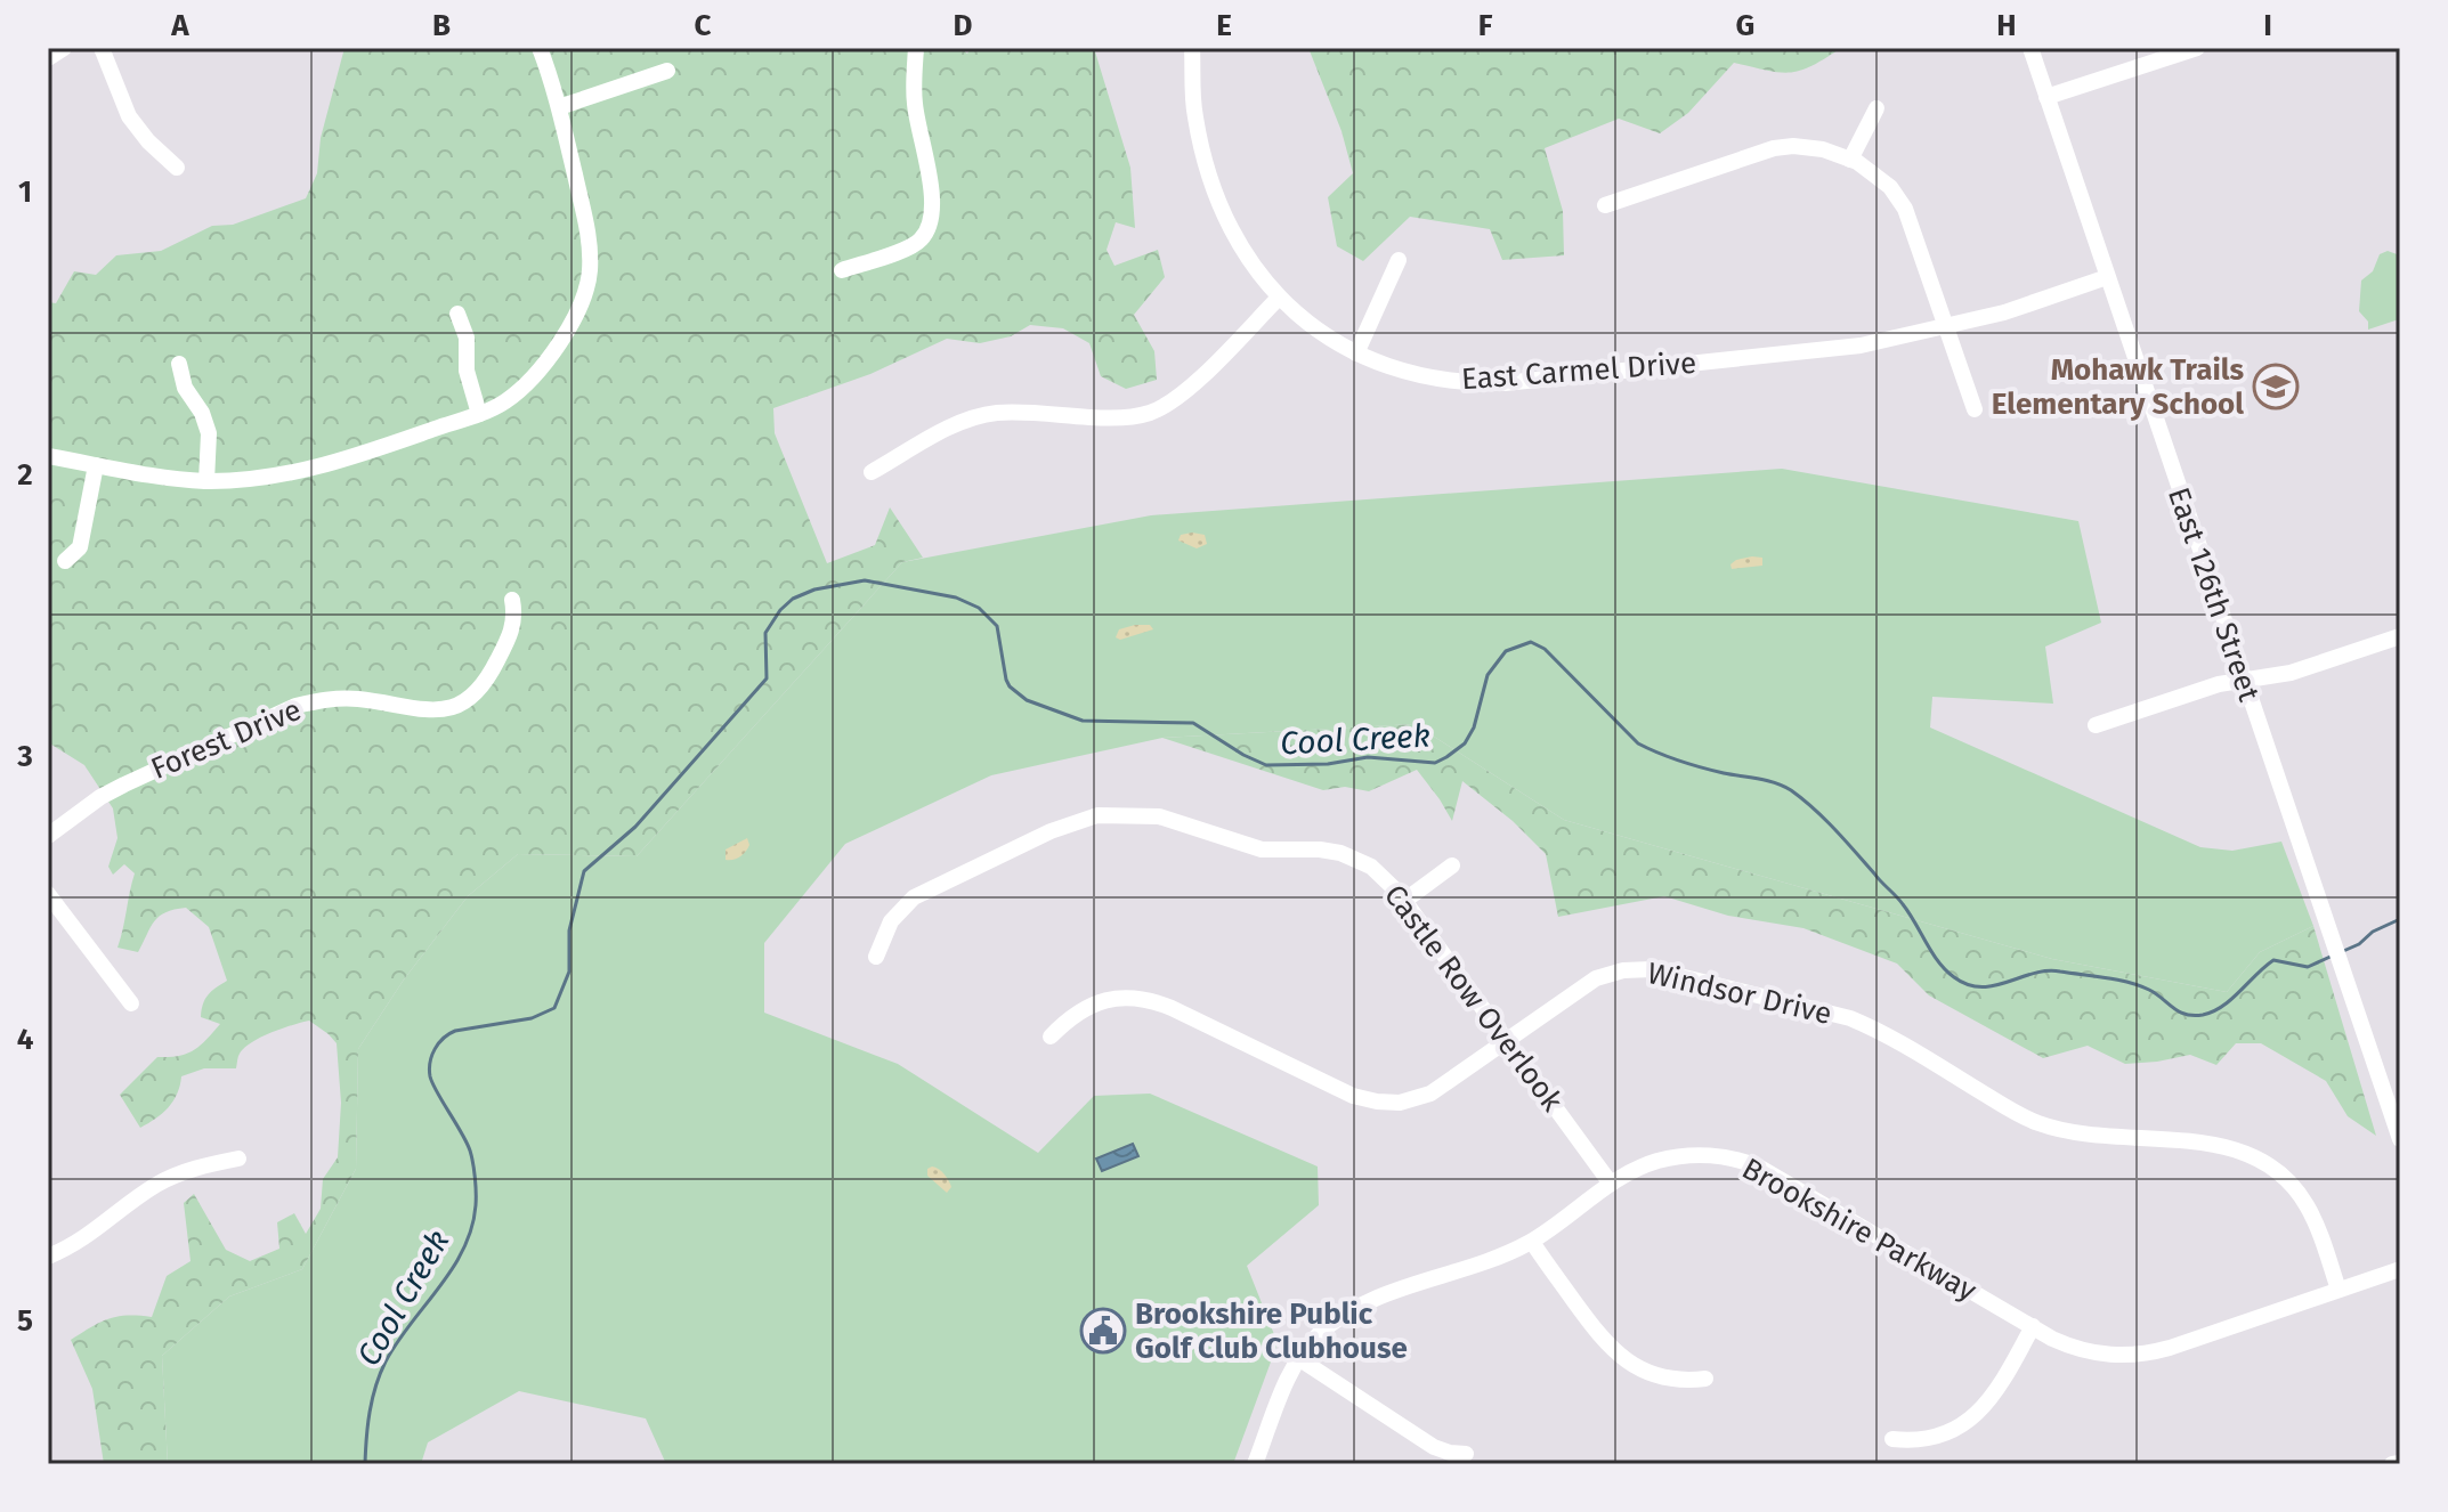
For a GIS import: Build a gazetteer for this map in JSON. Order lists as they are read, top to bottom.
{
  "streets": {
    "street": [
      "East Carmel Drive",
      "East 126th Street",
      "Forest Drive",
      "Windsor Drive",
      "Castle Row Overlook",
      "Brookshire Parkway"
    ]
  },
  "crossings": [
    ["East Carmel Drive", "East 126th Street"],
    ["Windsor Drive", "Castle Row Overlook"],
    ["Windsor Drive", "Brookshire Parkway"],
    ["Castle Row Overlook", "Brookshire Parkway"]
  ],
  "water": ["Cool Creek"],
  "places": {
    "school or university": ["Mohawk Trails Elementary School"],
    "public building": ["Brookshire Public Golf Club Clubhouse"]
  },
  "grid": {
    "columns": [
      "A",
      "B",
      "C",
      "D",
      "E",
      "F",
      "G",
      "H",
      "I"
    ],
    "rows": [
      "1",
      "2",
      "3",
      "4",
      "5"
    ]
  }
}
